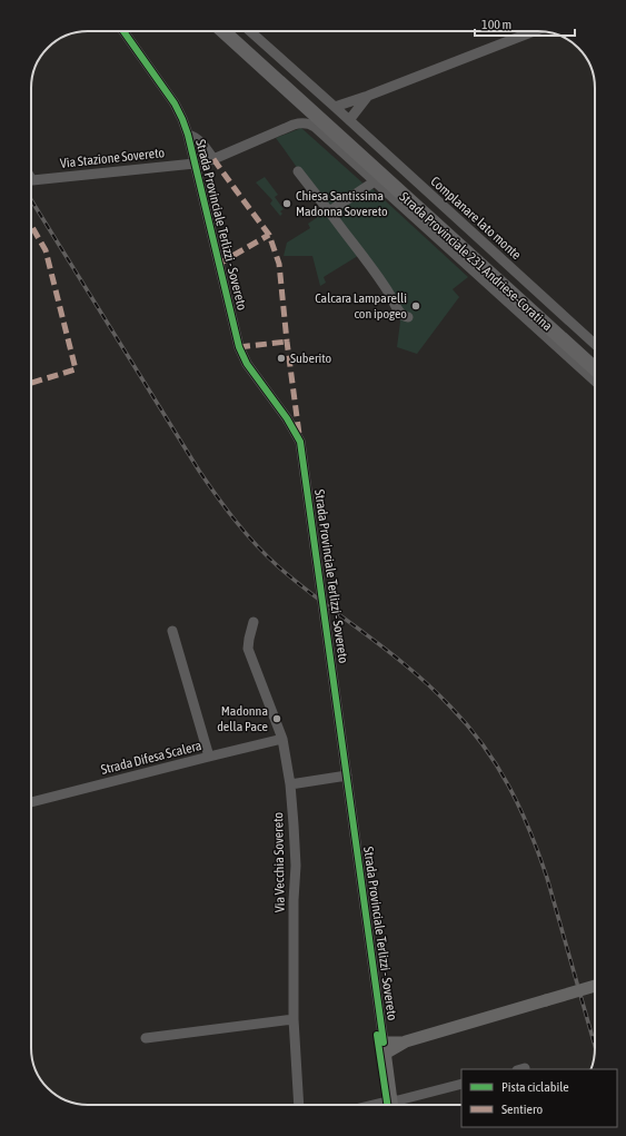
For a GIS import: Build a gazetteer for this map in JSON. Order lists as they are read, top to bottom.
{
  "streets": {
    "highway": ["Strada Provinciale 231 Andriese-Coratina"],
    "main road": ["Strada Provinciale Terlizzi - Sovereto"],
    "street": [
      "Via Stazione Sovereto",
      "Complanare lato monte",
      "Strada Difesa Scalera",
      "Via Vecchia Sovereto"
    ]
  },
  "crossings": [
    ["Via Stazione Sovereto", "Strada Provinciale Terlizzi - Sovereto"],
    ["Strada Difesa Scalera", "Via Vecchia Sovereto"]
  ],
  "places": [
    "Chiesa Santissima Madonna Sovereto",
    "Calcara Lamparelli con ipogeo",
    "Suberito",
    "Madonna della Pace"
  ],
  "legend": ["Pista ciclabile", "Sentiero"],
  "scale_bar": "100 m"
}
